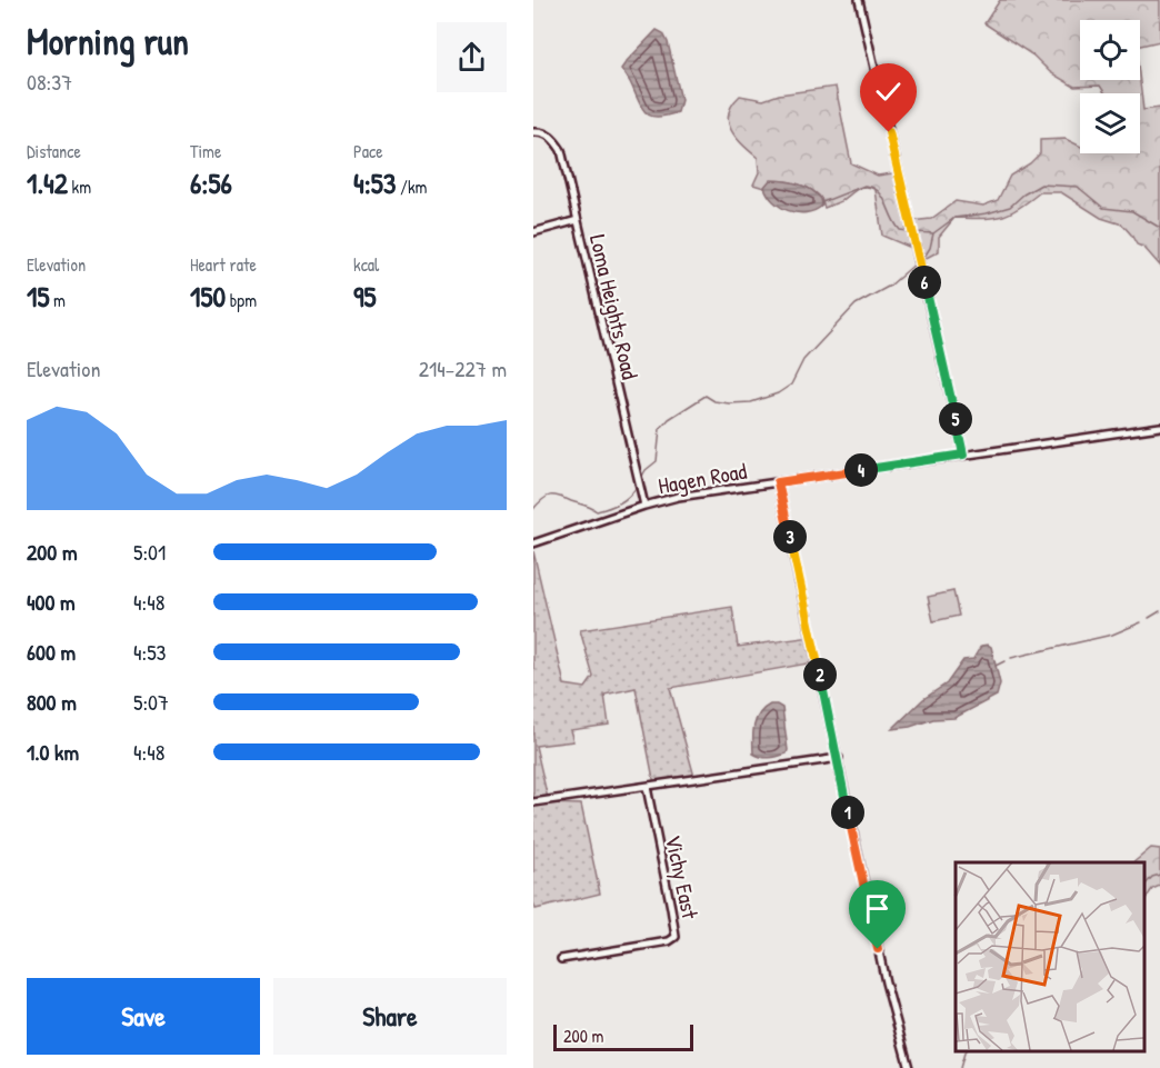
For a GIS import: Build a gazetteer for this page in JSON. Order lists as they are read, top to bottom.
{
  "streets": {
    "street": ["Loma Heights Road", "Hagen Road", "Vichy East"]
  },
  "crossings": [
    ["Loma Heights Road", "Hagen Road"]
  ],
  "scale_bar": "200 m",
  "page": {
    "heading": ["Morning run", "08:37"],
    "stats": [
      ["Distance", "1.42 km"],
      ["Time", "6:56"],
      ["Pace", "4:53 /km"],
      ["Elevation", "15 m"],
      ["Heart rate", "150 bpm"],
      ["kcal", "95"]
    ],
    "pins": [
      "6",
      "5",
      "4",
      "3",
      "2",
      "1"
    ],
    "chart": ["Elevation", "214–227 m"],
    "list": [
      {
        "name": "200 m",
        "note": "5:01"
      },
      {
        "name": "400 m",
        "note": "4:48"
      },
      {
        "name": "600 m",
        "note": "4:53"
      },
      {
        "name": "800 m",
        "note": "5:07"
      },
      {
        "name": "1.0 km",
        "note": "4:48"
      }
    ],
    "buttons": ["Save", "Share"],
    "scale": "200 m"
  }
}
